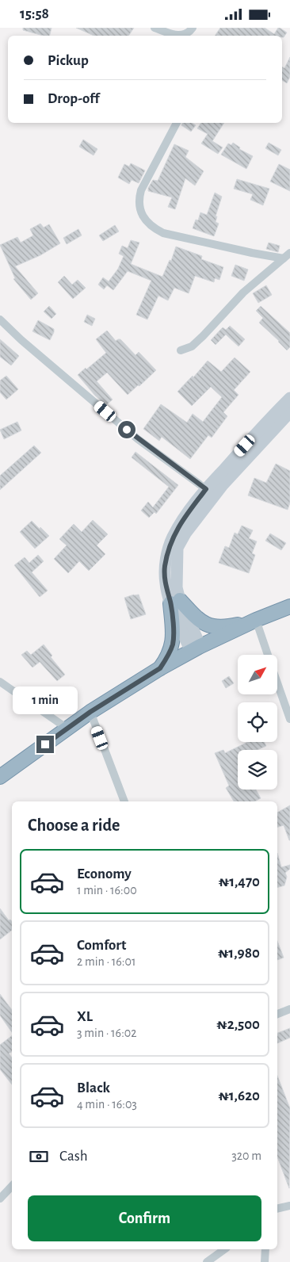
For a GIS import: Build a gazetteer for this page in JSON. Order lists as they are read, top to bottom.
{
  "north": "top right",
  "page": {
    "status": "15:58",
    "banner": ["Pickup", "Drop-off"],
    "bubble": "1 min",
    "heading": "Choose a ride",
    "list": [
      {
        "name": "Economy",
        "note": "1 min · 16:00",
        "value": "₦1,470"
      },
      {
        "name": "Comfort",
        "note": "2 min · 16:01",
        "value": "₦1,980"
      },
      {
        "name": "XL",
        "note": "3 min · 16:02",
        "value": "₦2,500"
      },
      {
        "name": "Black",
        "note": "4 min · 16:03",
        "value": "₦1,620"
      }
    ],
    "pay": ["Cash", "320 m"],
    "buttons": "Confirm"
  }
}
